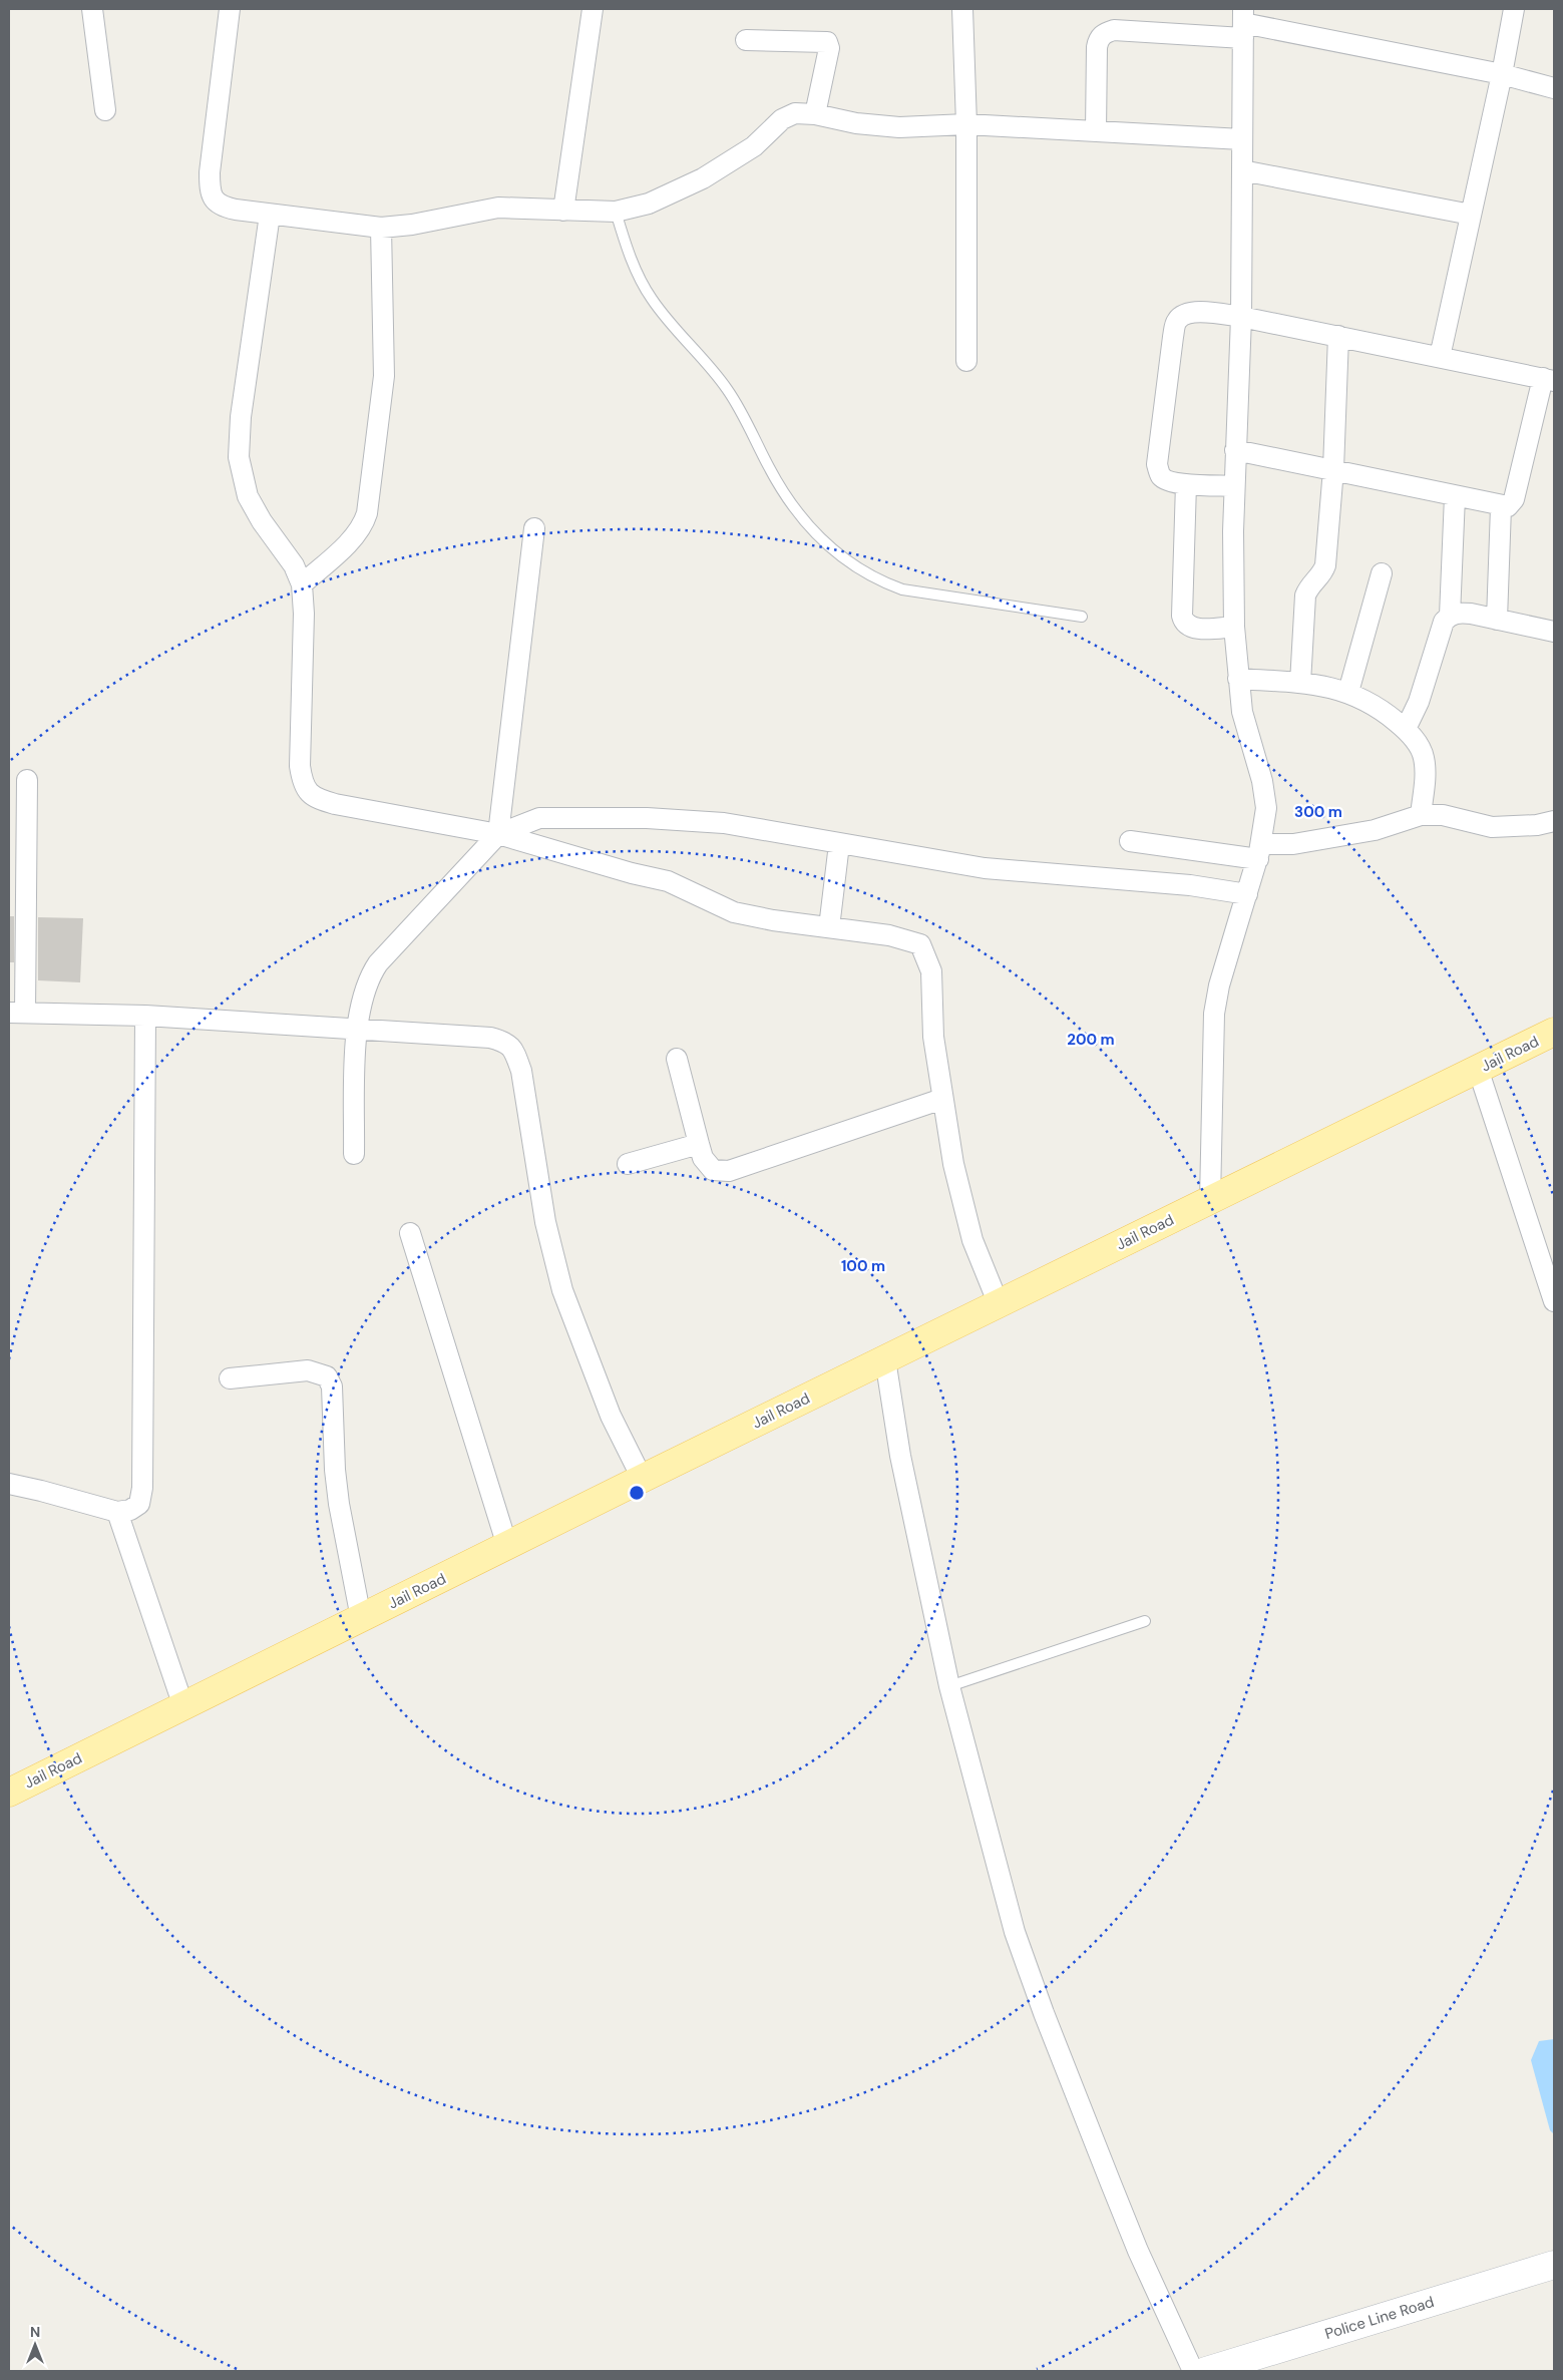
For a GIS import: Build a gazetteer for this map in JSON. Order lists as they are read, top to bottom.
{
  "streets": {
    "main road": ["Jail Road"],
    "street": ["Police Line Road"]
  },
  "north": "top",
  "rings": ["300 m", "200 m", "100 m"]
}
